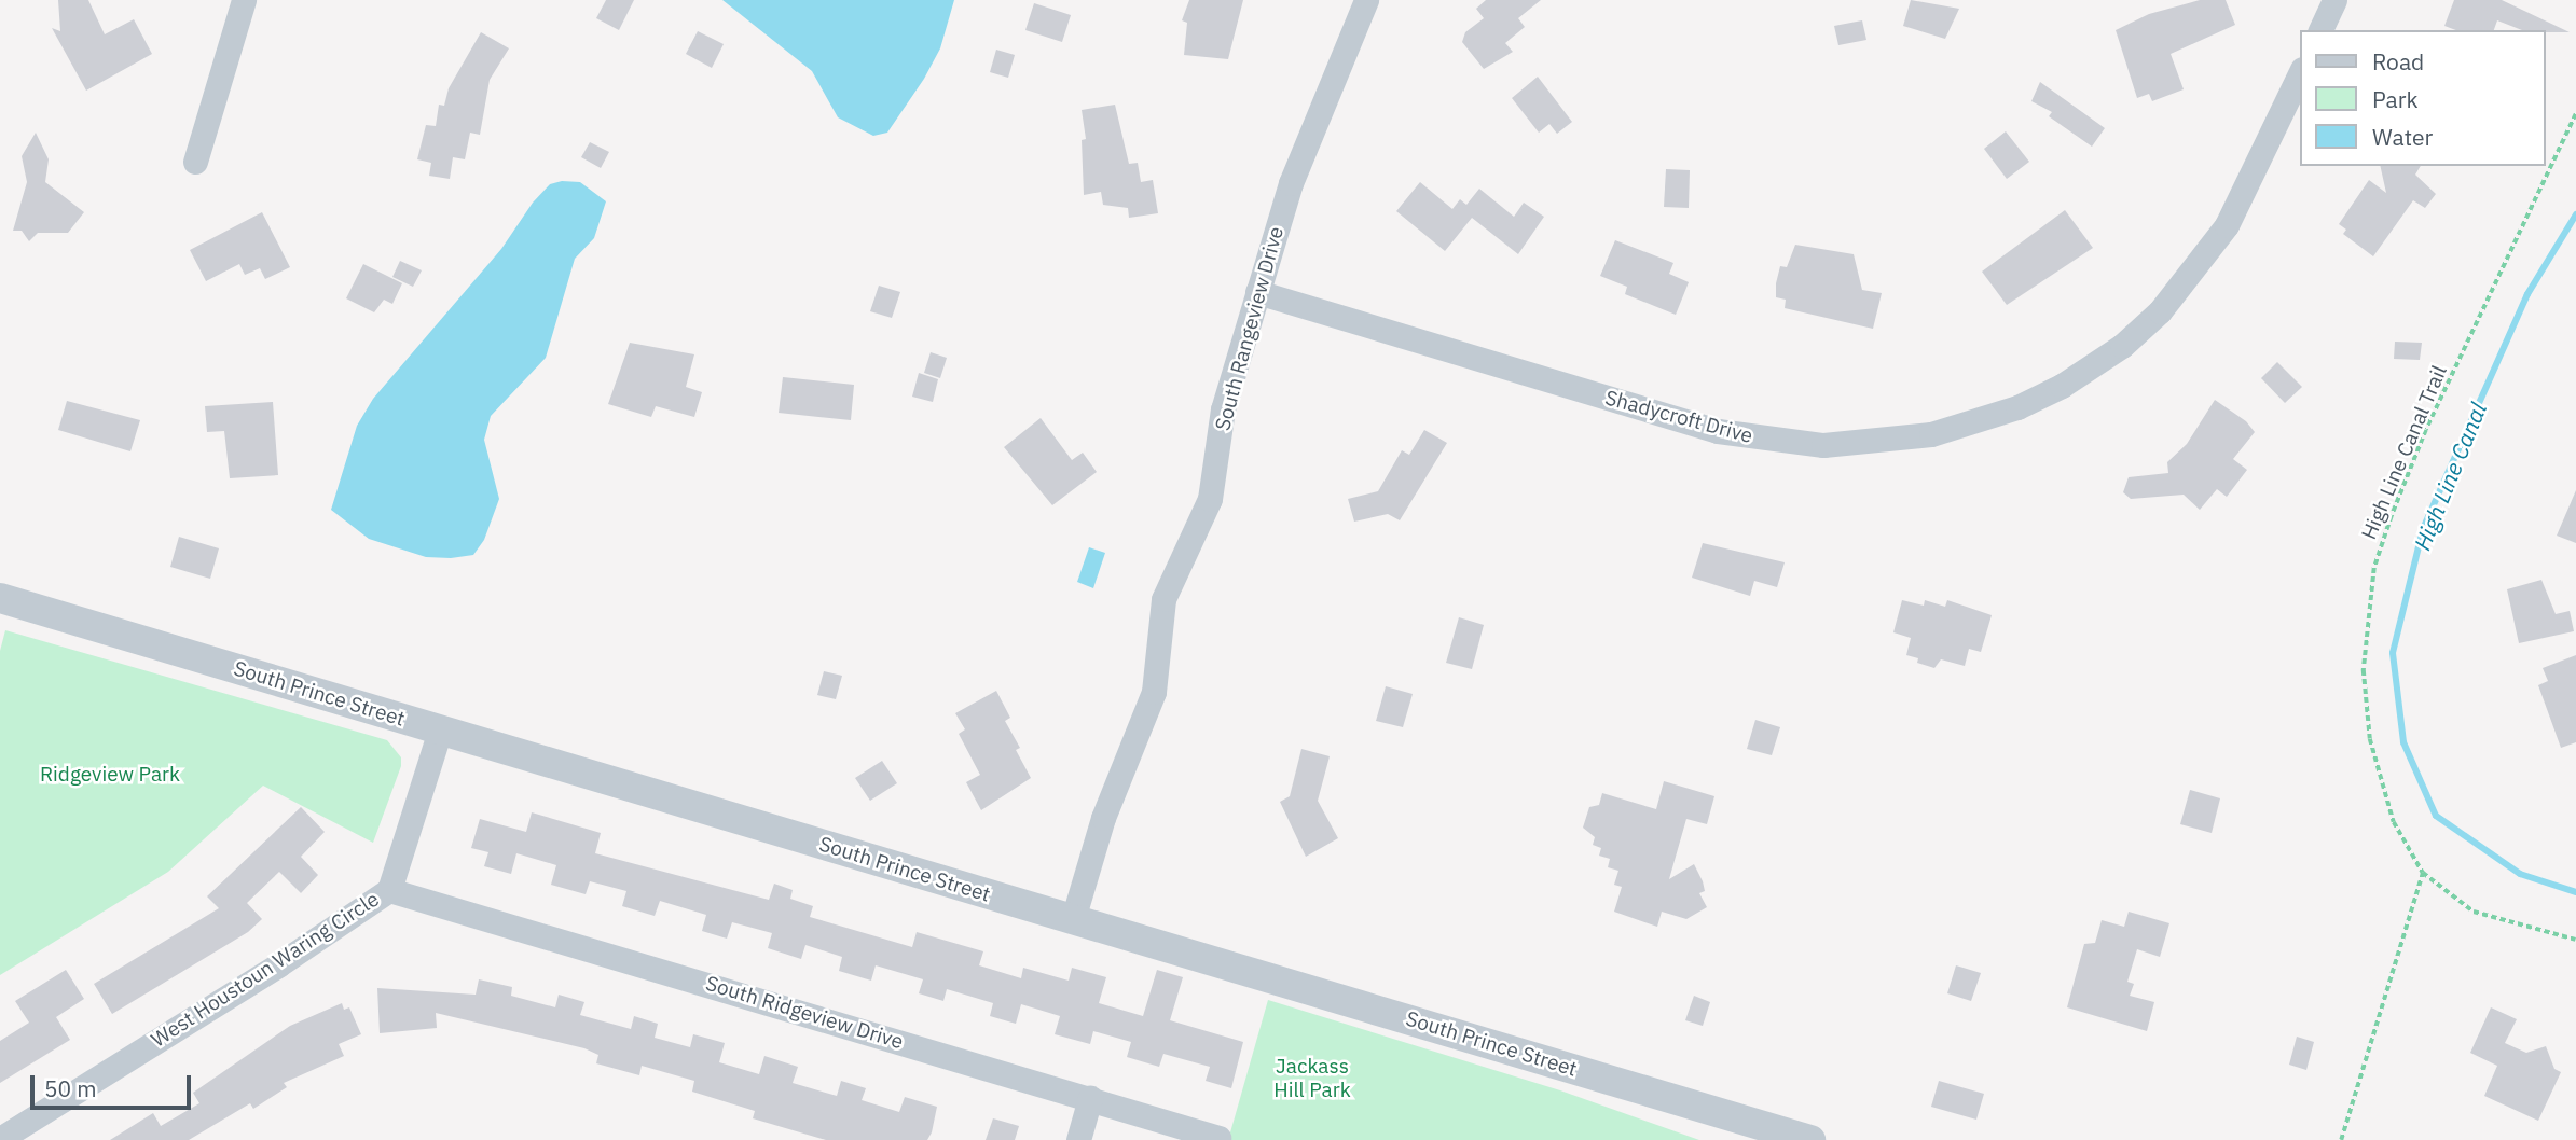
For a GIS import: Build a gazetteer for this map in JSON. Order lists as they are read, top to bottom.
{
  "streets": {
    "street": [
      "South Rangeview Drive",
      "Shadycroft Drive",
      "South Prince Street",
      "West Houstoun Waring Circle",
      "South Ridgeview Drive"
    ],
    "path": ["High Line Canal Trail"]
  },
  "crossings": [
    ["South Rangeview Drive", "Shadycroft Drive"],
    ["South Rangeview Drive", "South Prince Street"],
    ["South Prince Street", "West Houstoun Waring Circle"],
    ["West Houstoun Waring Circle", "South Ridgeview Drive"]
  ],
  "water": ["High Line Canal"],
  "parks": ["Ridgeview Park", "Jackass Hill Park"],
  "legend": ["Road", "Park", "Water"],
  "scale_bar": "50 m"
}
